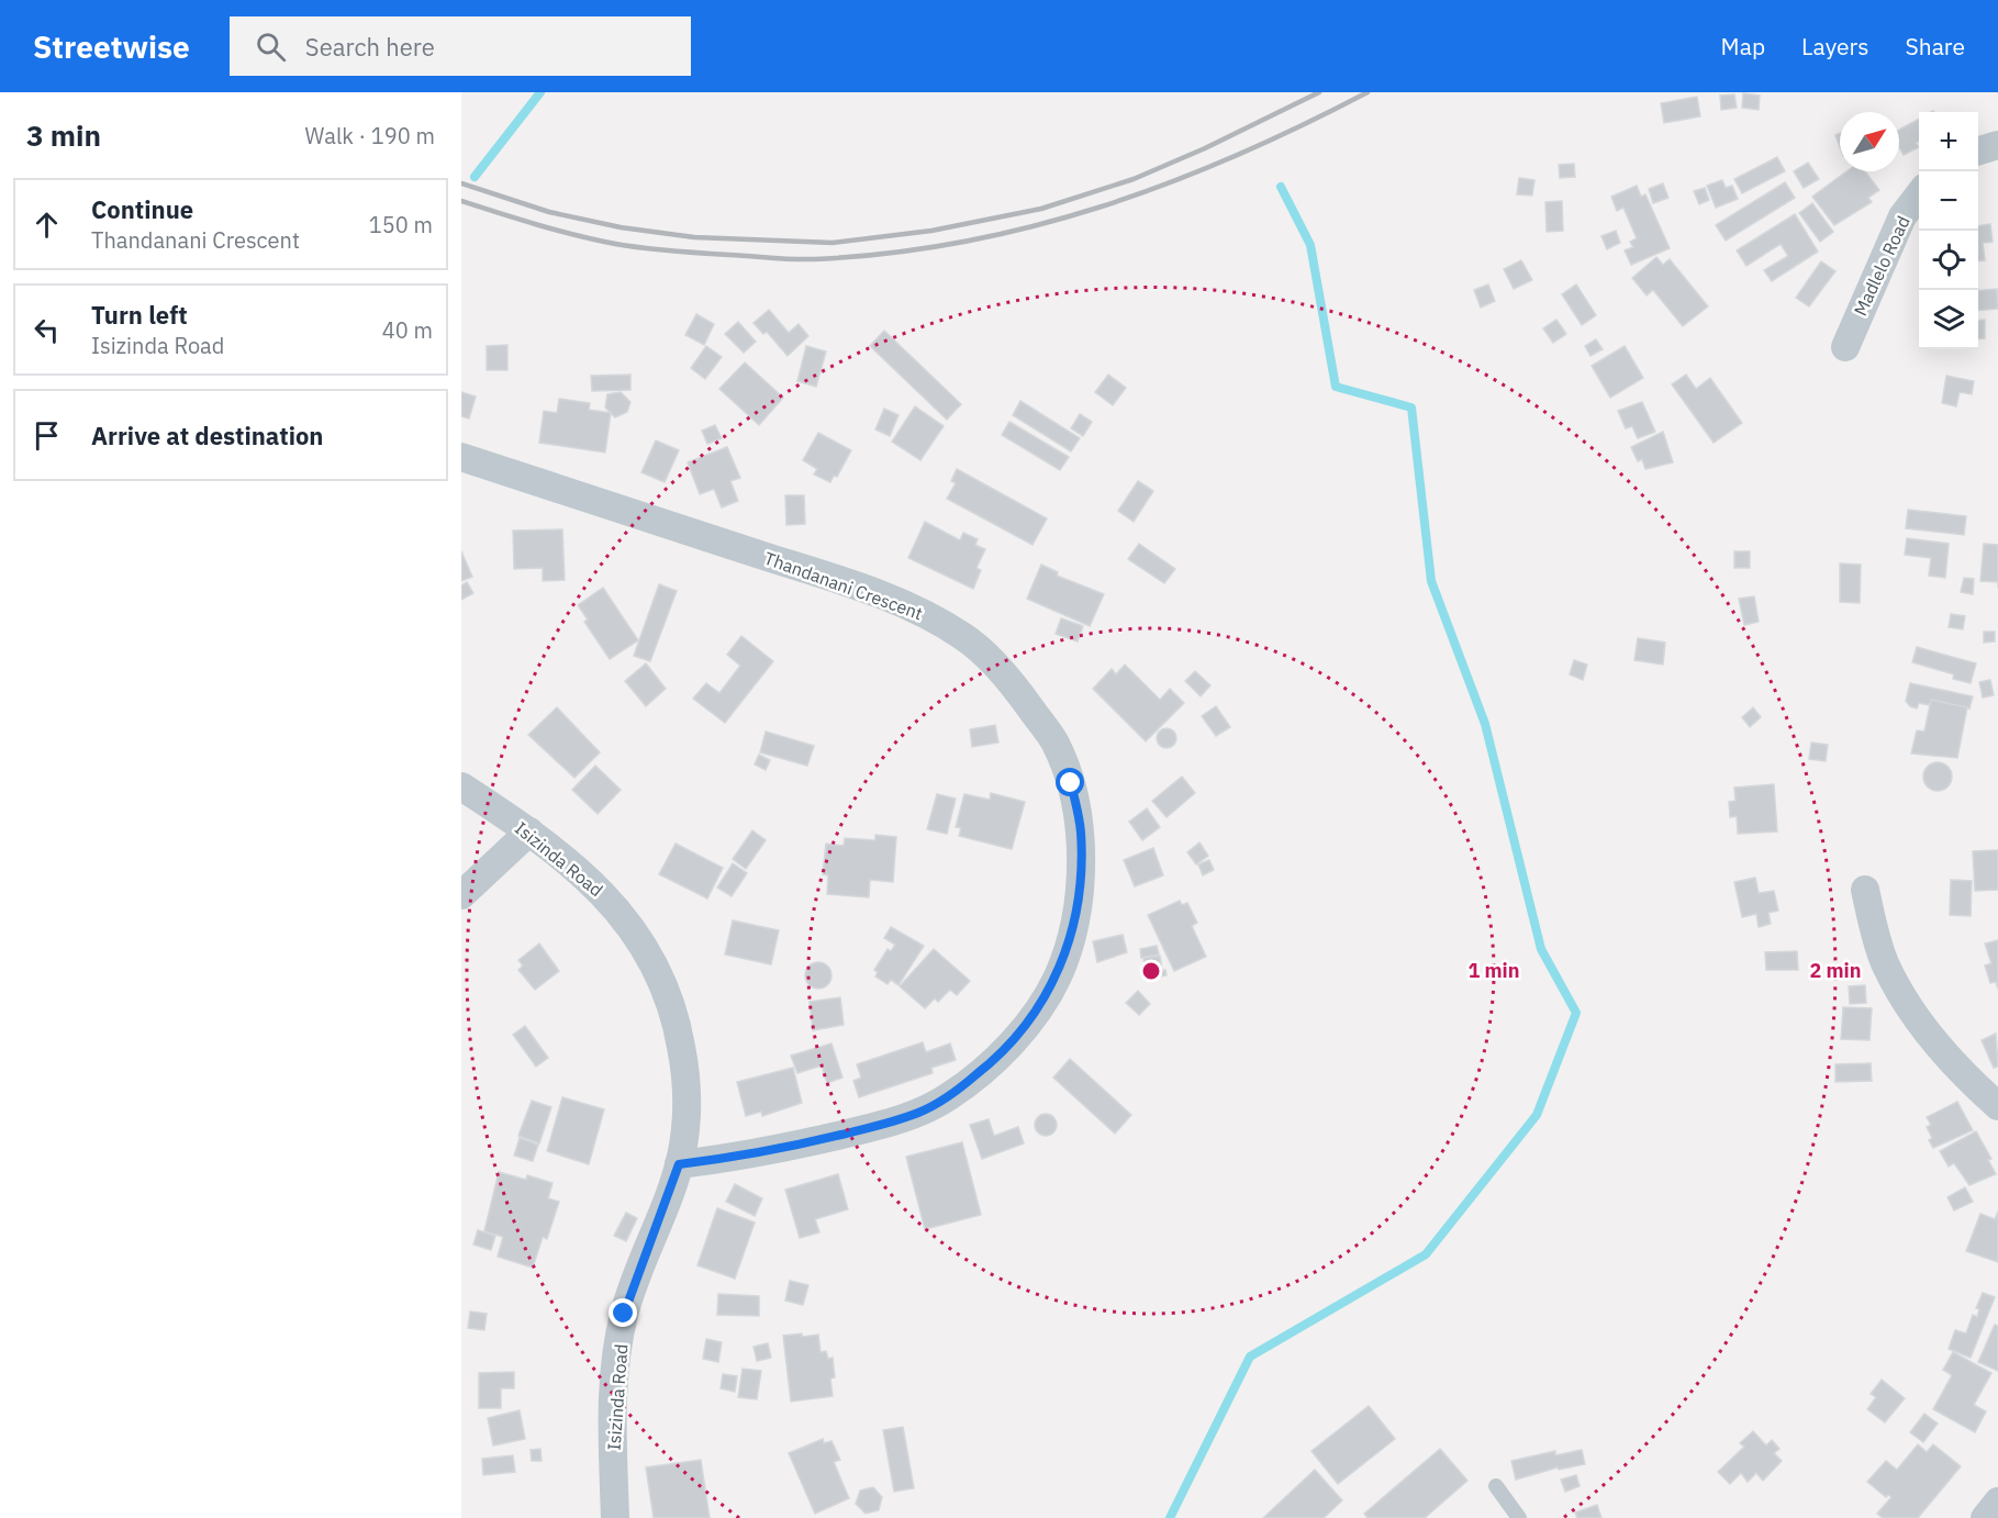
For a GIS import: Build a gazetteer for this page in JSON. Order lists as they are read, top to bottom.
{
  "streets": {
    "street": ["Madlelo Road", "Thandanani Crescent", "Isizinda Road"]
  },
  "crossings": [
    ["Thandanani Crescent", "Isizinda Road"]
  ],
  "north": "top right",
  "page": {
    "header": "Streetwise",
    "search": "Search here",
    "nav": ["Map", "Layers", "Share"],
    "heading": ["3 min", "Walk · 190 m"],
    "map_buttons": ["+", "−"],
    "list": [
      ["Continue", "Thandanani Crescent", "150 m"],
      ["Turn left", "Isizinda Road", "40 m"],
      "Arrive at destination"
    ]
  },
  "rings": ["1 min", "2 min"]
}
